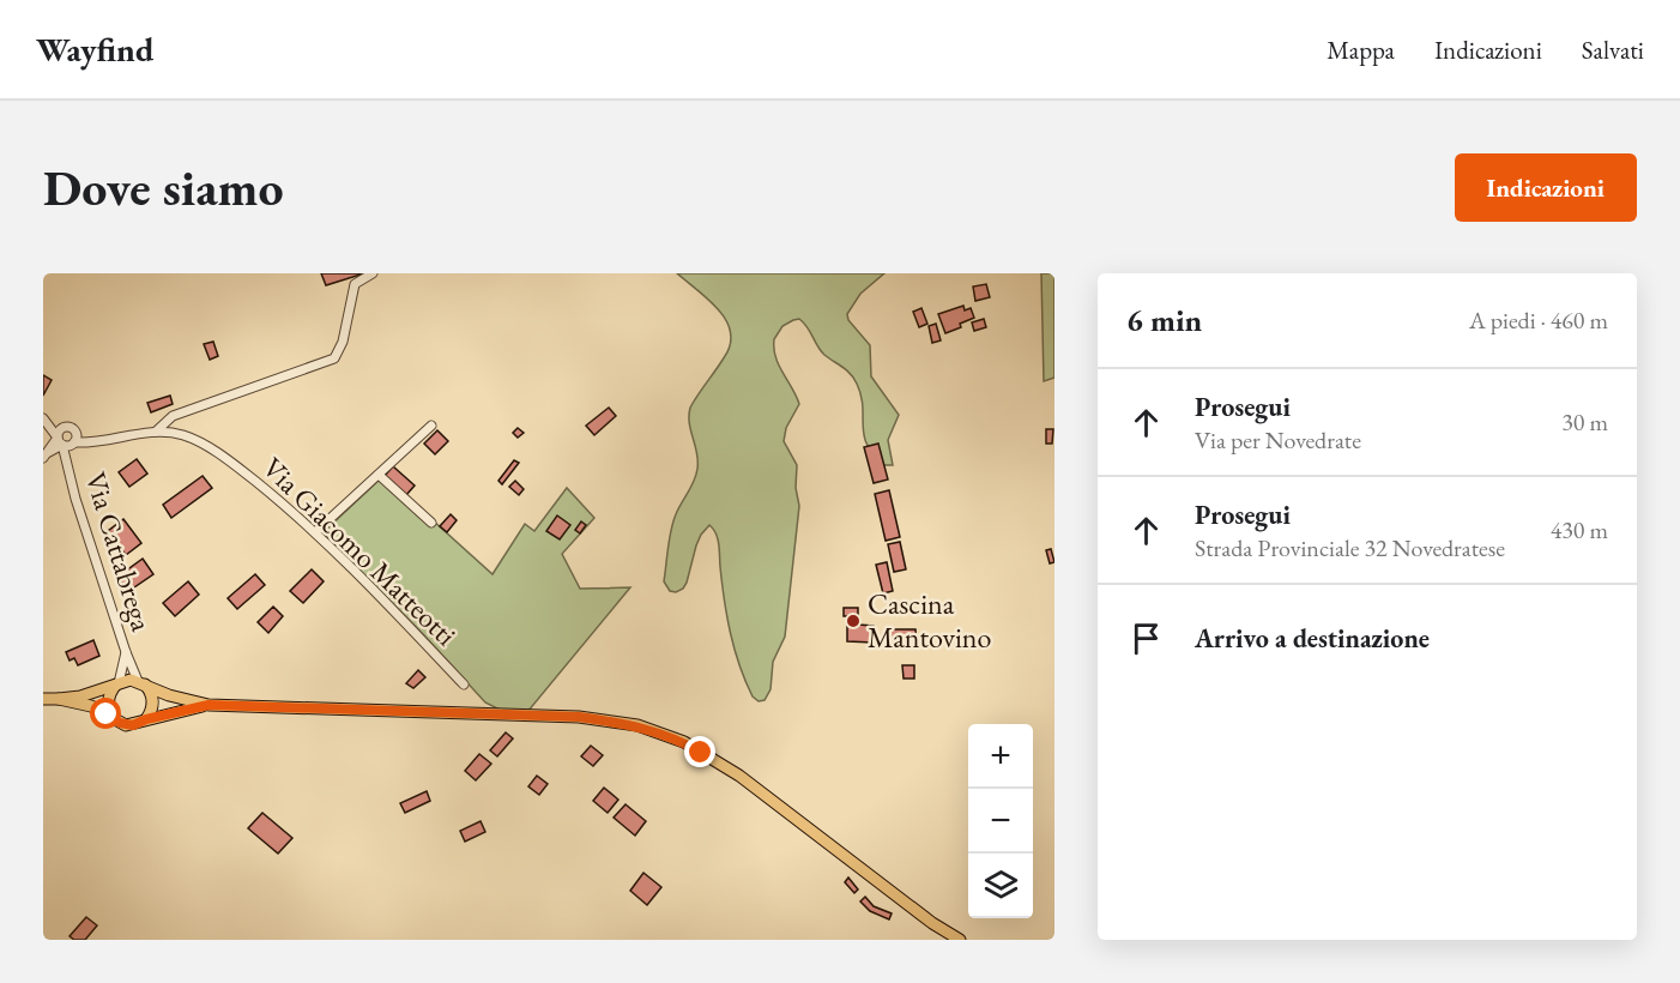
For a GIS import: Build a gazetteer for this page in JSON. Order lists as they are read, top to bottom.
{
  "streets": {
    "street": ["Via Cattabrega", "Via Giacomo Matteotti"]
  },
  "crossings": [
    ["Via Cattabrega", "Via Giacomo Matteotti"]
  ],
  "places": ["Cascina Mantovino"],
  "page": {
    "header": "Wayfind",
    "nav": ["Mappa", "Indicazioni", "Salvati"],
    "buttons": "Indicazioni",
    "title": "Dove siamo",
    "heading": ["6 min", "A piedi · 460 m"],
    "list": [
      ["Prosegui", "Via per Novedrate", "30 m"],
      ["Prosegui", "Strada Provinciale 32 Novedratese", "430 m"],
      "Arrivo a destinazione"
    ],
    "map_buttons": ["+", "−"]
  }
}
